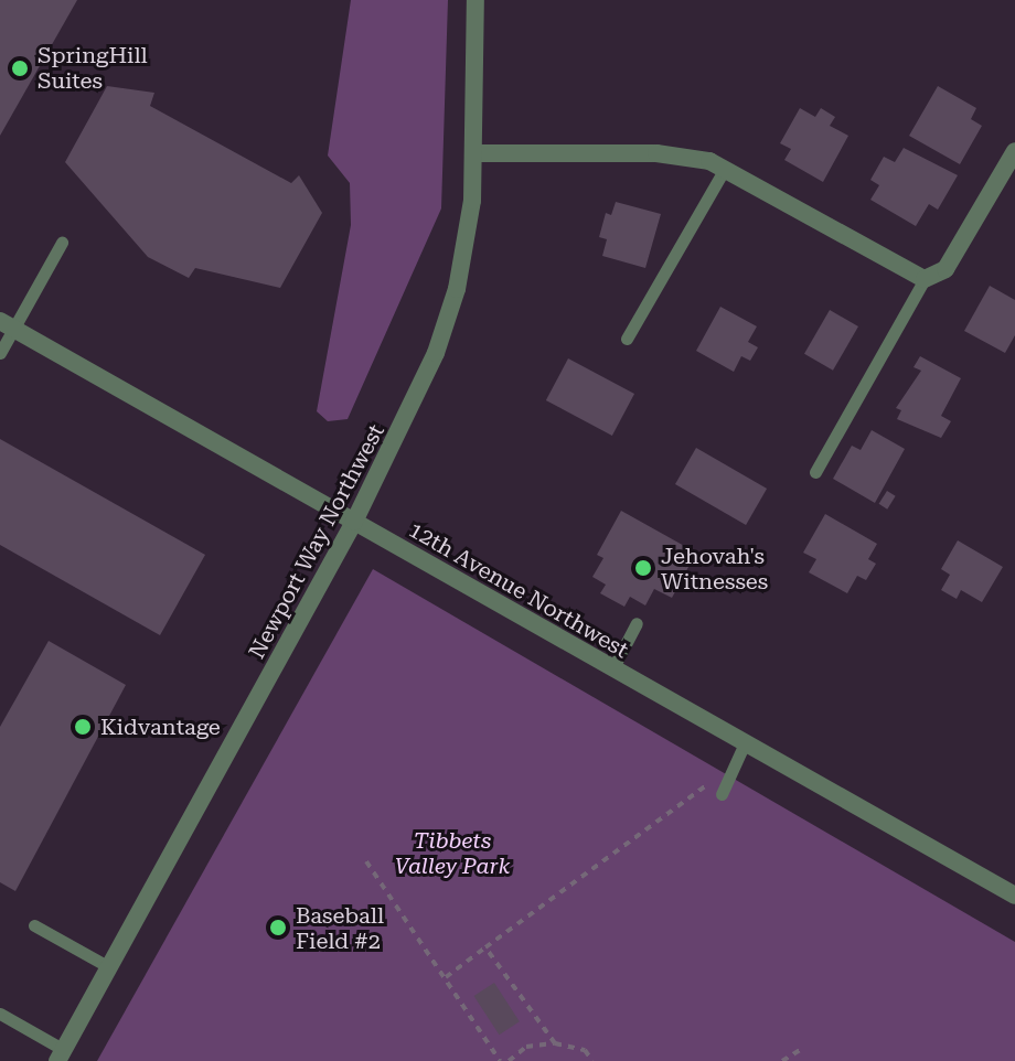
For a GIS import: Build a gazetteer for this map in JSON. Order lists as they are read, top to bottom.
{
  "streets": {
    "street": ["Newport Way Northwest", "12th Avenue Northwest"]
  },
  "crossings": [
    ["Newport Way Northwest", "12th Avenue Northwest"]
  ],
  "parks": ["Tibbets Valley Park"],
  "places": [
    "SpringHill Suites",
    "Jehovah's Witnesses",
    "Kidvantage",
    "Baseball Field #2"
  ]
}
